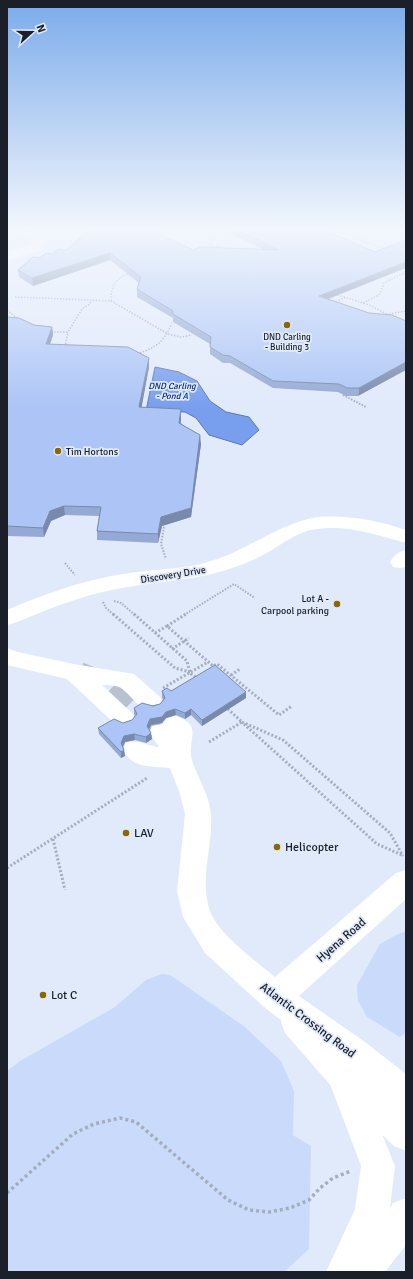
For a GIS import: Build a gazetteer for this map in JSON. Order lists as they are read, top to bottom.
{
  "streets": {
    "street": ["Discovery Drive", "Hyena Road", "Atlantic Crossing Road"]
  },
  "crossings": [
    ["Hyena Road", "Atlantic Crossing Road"]
  ],
  "water": ["DND Carling - Pond A"],
  "places": [
    "DND Carling - Building 3",
    "Tim Hortons",
    "Lot A - Carpool parking",
    "LAV",
    "Helicopter",
    "Lot C"
  ],
  "north": "right"
}
